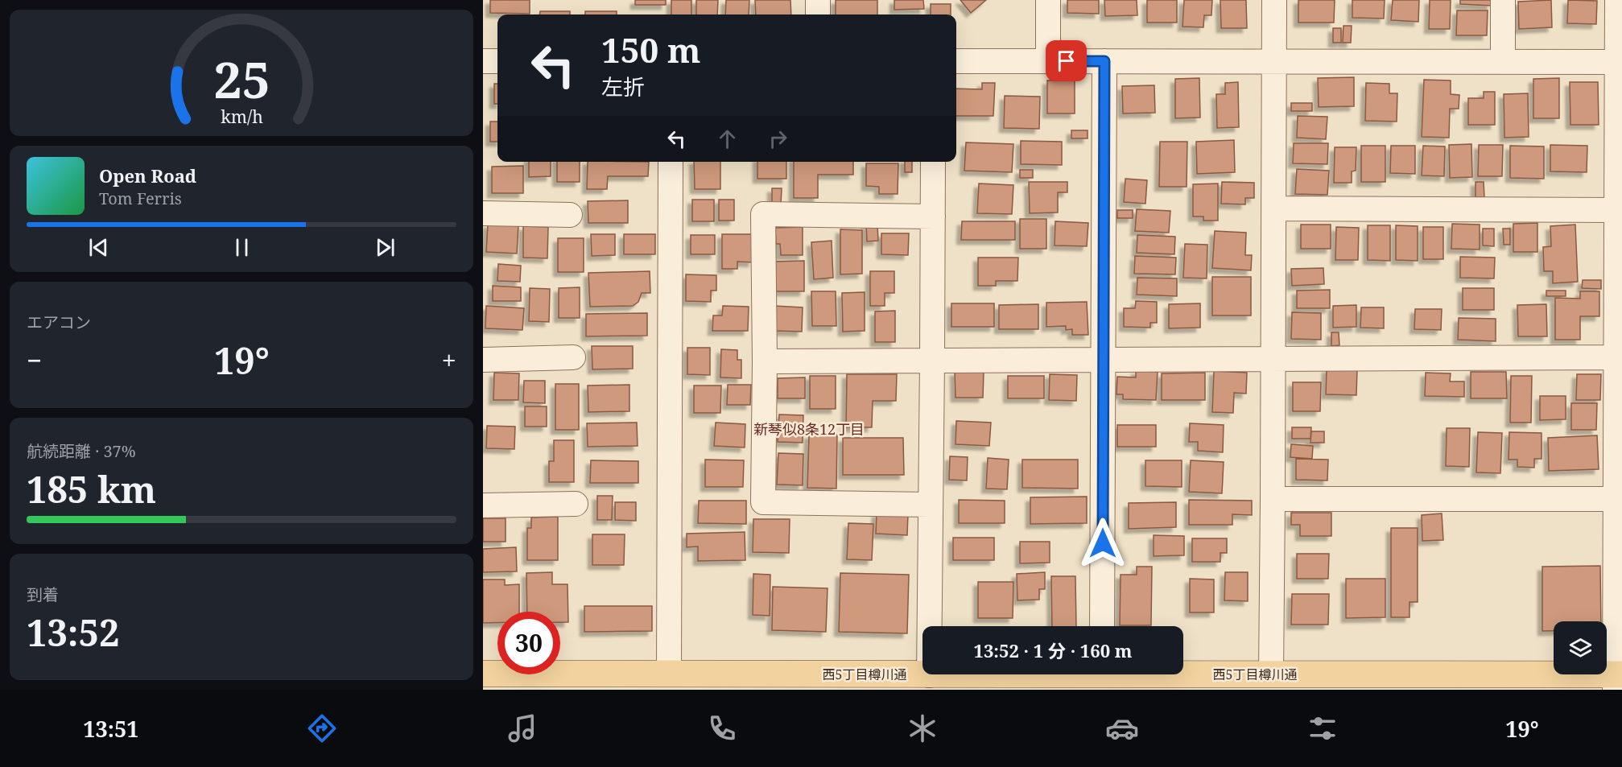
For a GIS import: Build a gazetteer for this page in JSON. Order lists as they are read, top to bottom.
{
  "streets": {
    "main road": ["西5丁目樽川通"]
  },
  "districts": ["新琴似8条12丁目"],
  "page": {
    "turn": ["150 m", "左折"],
    "song": ["Open Road", "Tom Ferris"],
    "tile": [
      "エアコン",
      ["航続距離 · 37%", "185 km"],
      ["到着", "13:52"]
    ],
    "heat": ["−", "19°", "+"],
    "limit": "30",
    "trip": "13:52 · 1 分 · 160 m",
    "tabs": ["13:51", "19°"],
    "gauge": ["25", "km/h"]
  }
}
